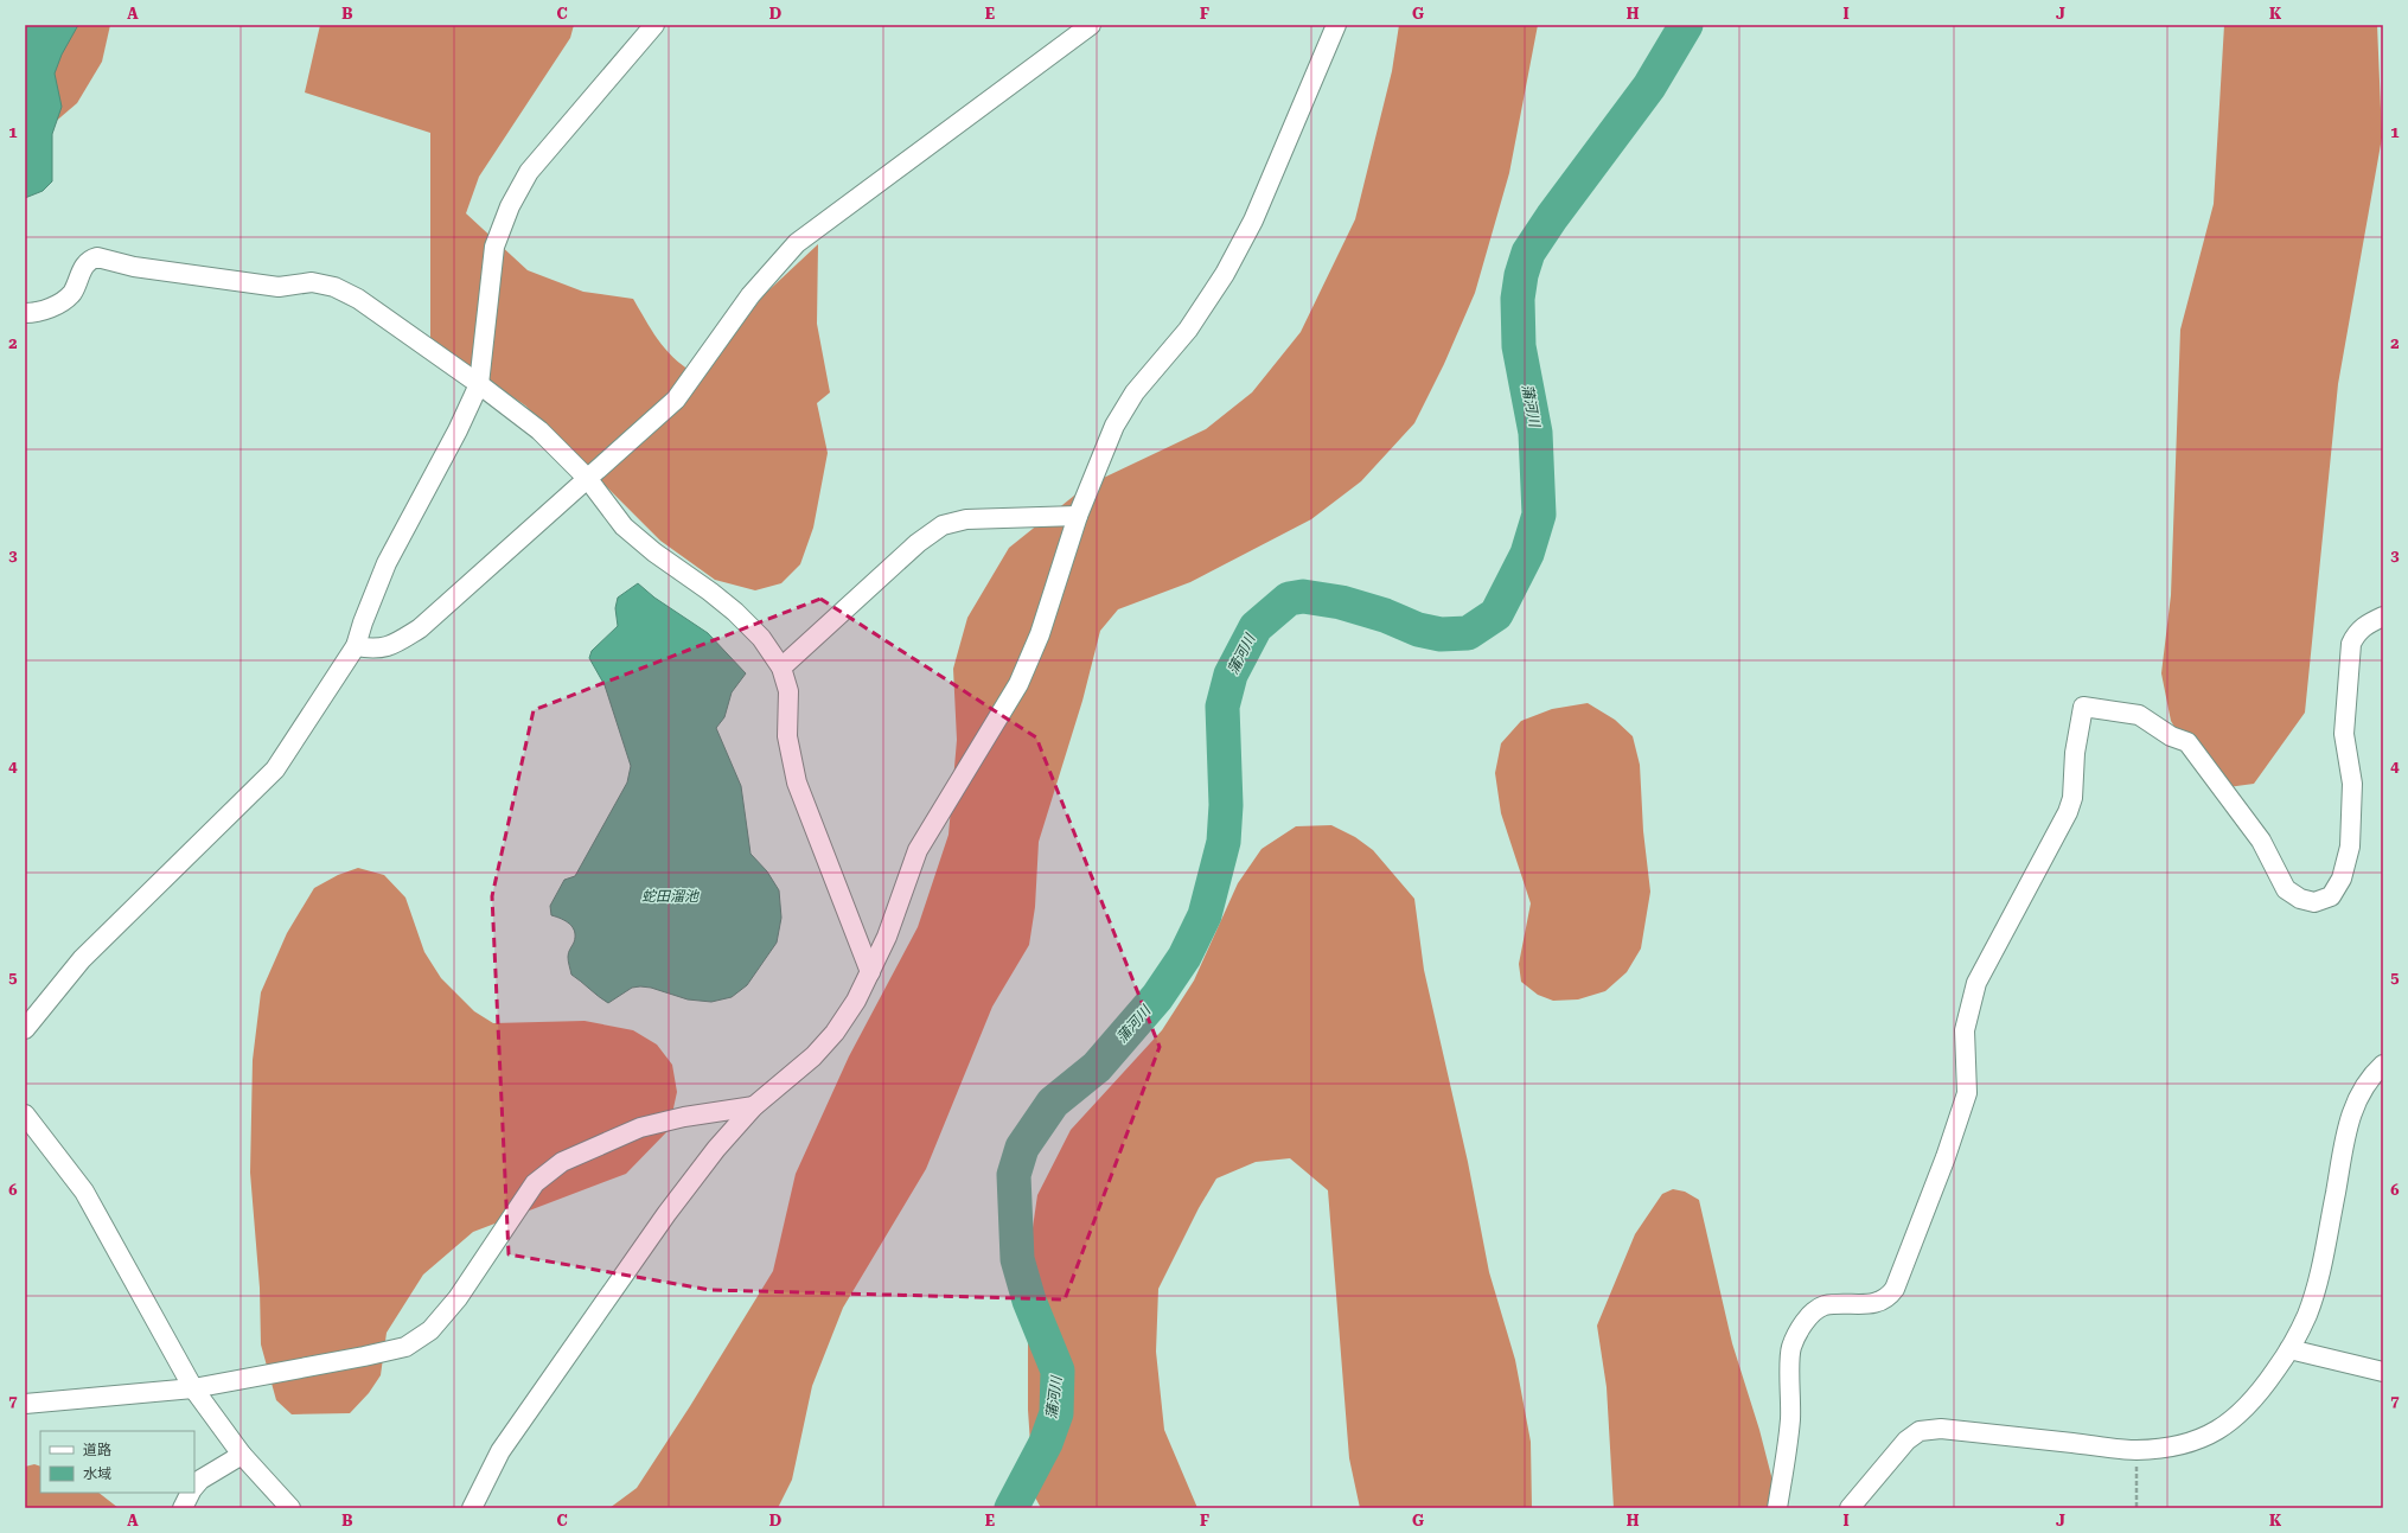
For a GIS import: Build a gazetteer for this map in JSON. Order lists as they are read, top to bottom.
{
  "water": ["蒲河川", "蛇田溜池"],
  "legend": ["道路", "水域"],
  "grid": {
    "columns": [
      "A",
      "B",
      "C",
      "D",
      "E",
      "F",
      "G",
      "H",
      "I",
      "J",
      "K"
    ],
    "rows": [
      "1",
      "2",
      "3",
      "4",
      "5",
      "6",
      "7"
    ]
  }
}
